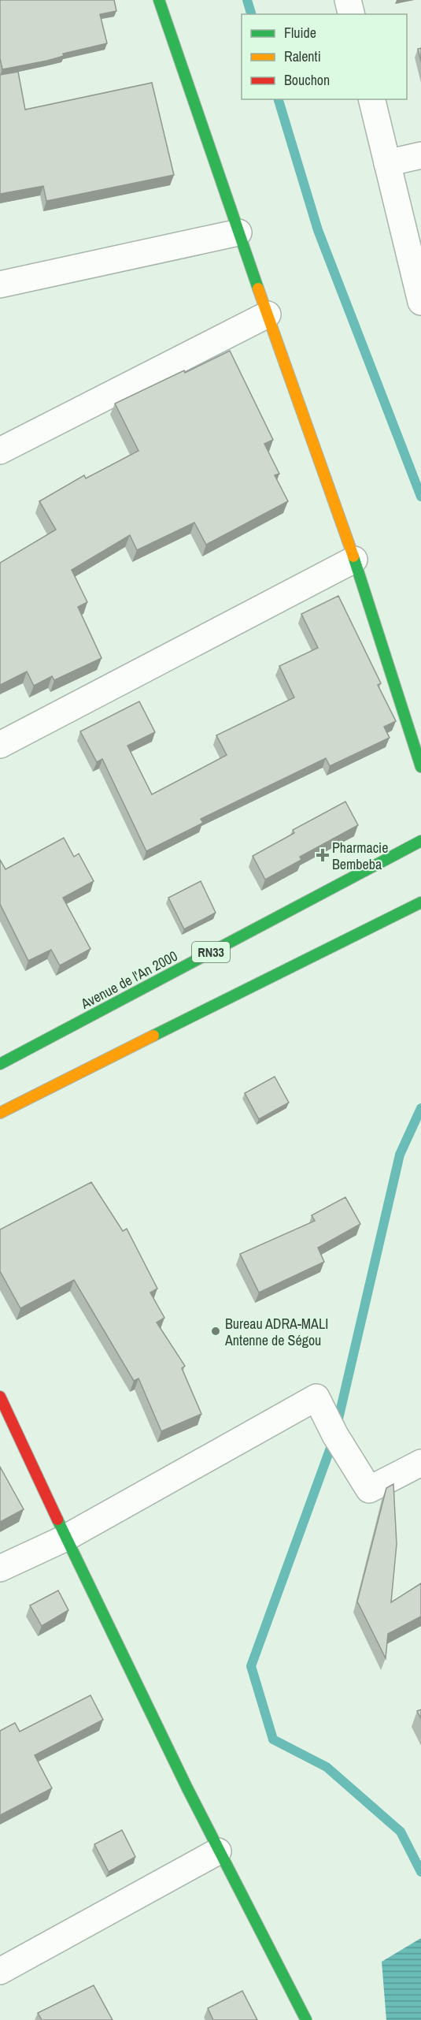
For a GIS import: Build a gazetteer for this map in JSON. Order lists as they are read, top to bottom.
{
  "streets": {
    "street": ["RN33", "Avenue de l'An 2000"]
  },
  "places": {
    "health": ["Pharmacie Bembeba"],
    "other": ["Bureau ADRA-MALI Antenne de Ségou"]
  },
  "legend": ["Fluide", "Ralenti", "Bouchon"]
}
